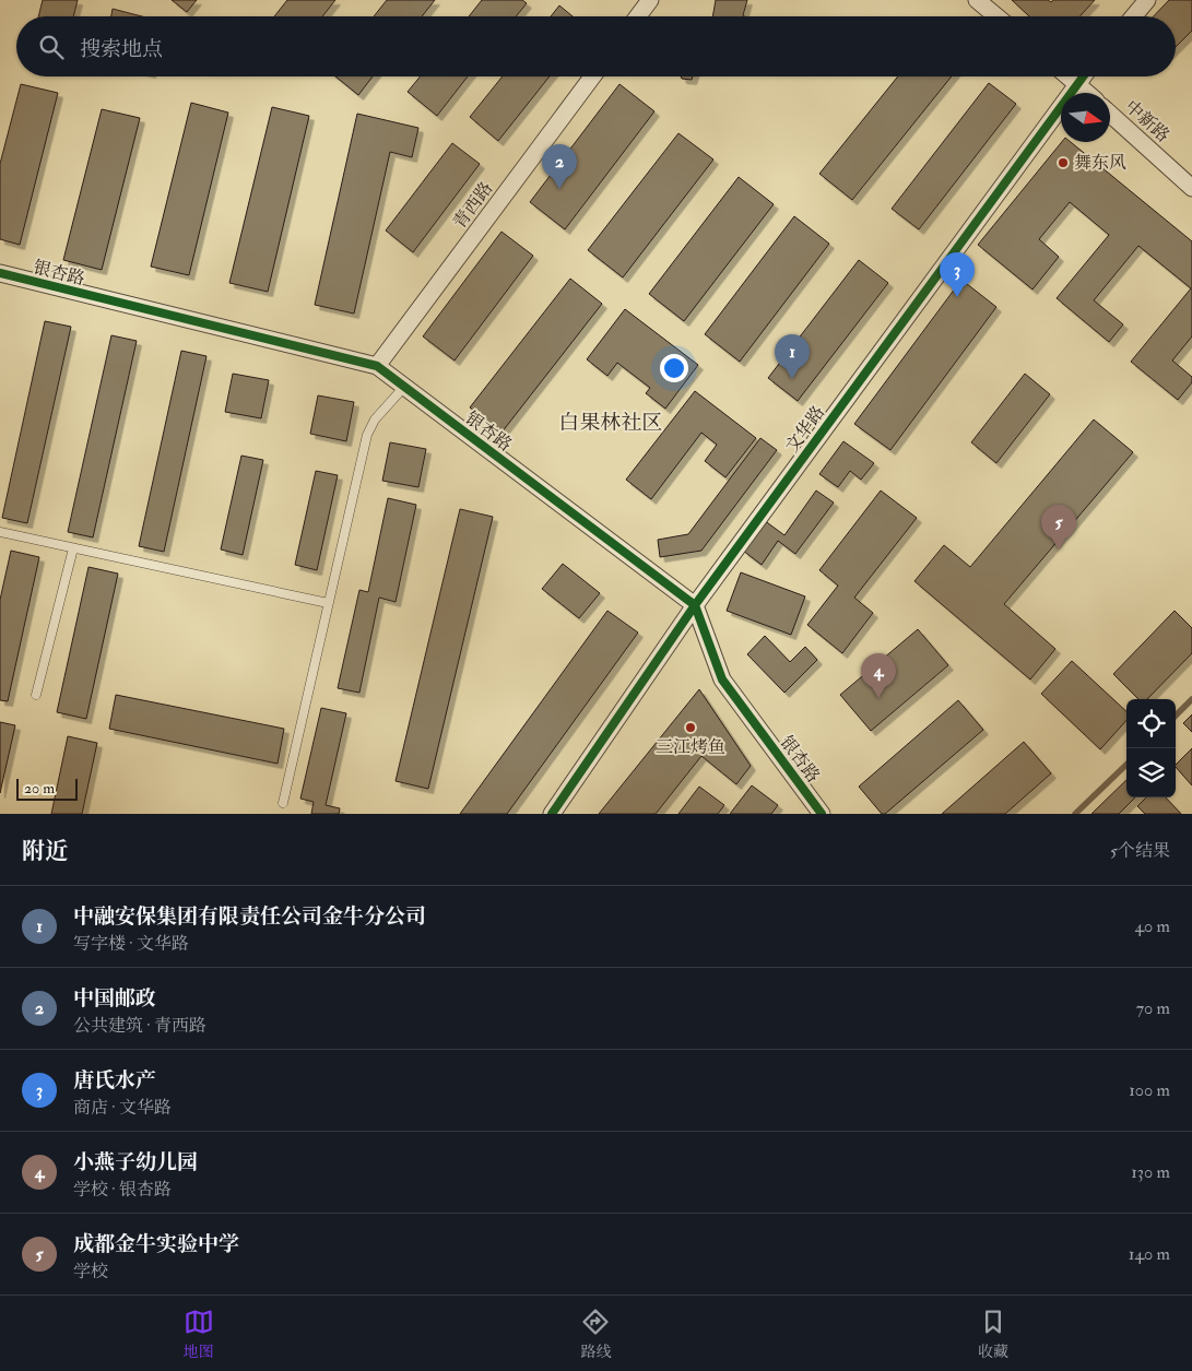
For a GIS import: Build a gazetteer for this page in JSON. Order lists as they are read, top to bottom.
{
  "streets": {
    "street": [
      "中新路",
      "青西路",
      "银杏路",
      "文华路"
    ]
  },
  "crossings": [
    ["青西路", "银杏路"],
    ["银杏路", "文华路"]
  ],
  "districts": ["白果林社区"],
  "places": ["舞东风", "三江烤鱼"],
  "scale_bar": "20 m",
  "north": "right",
  "page": {
    "search": "搜索地点",
    "pins": [
      "2",
      "3",
      "1",
      "5",
      "4"
    ],
    "scale": "20 m",
    "heading": ["附近", "5个结果"],
    "list": [
      {
        "mark": "1",
        "name": "中融安保集团有限责任公司金牛分公司",
        "note": "写字楼 · 文华路",
        "value": "40 m"
      },
      {
        "mark": "2",
        "name": "中国邮政",
        "note": "公共建筑 · 青西路",
        "value": "70 m"
      },
      {
        "mark": "3",
        "name": "唐氏水产",
        "note": "商店 · 文华路",
        "value": "100 m"
      },
      {
        "mark": "4",
        "name": "小燕子幼儿园",
        "note": "学校 · 银杏路",
        "value": "130 m"
      },
      {
        "mark": "5",
        "name": "成都金牛实验中学",
        "note": "学校",
        "value": "140 m"
      }
    ],
    "nav": ["地图", "路线", "收藏"]
  }
}
